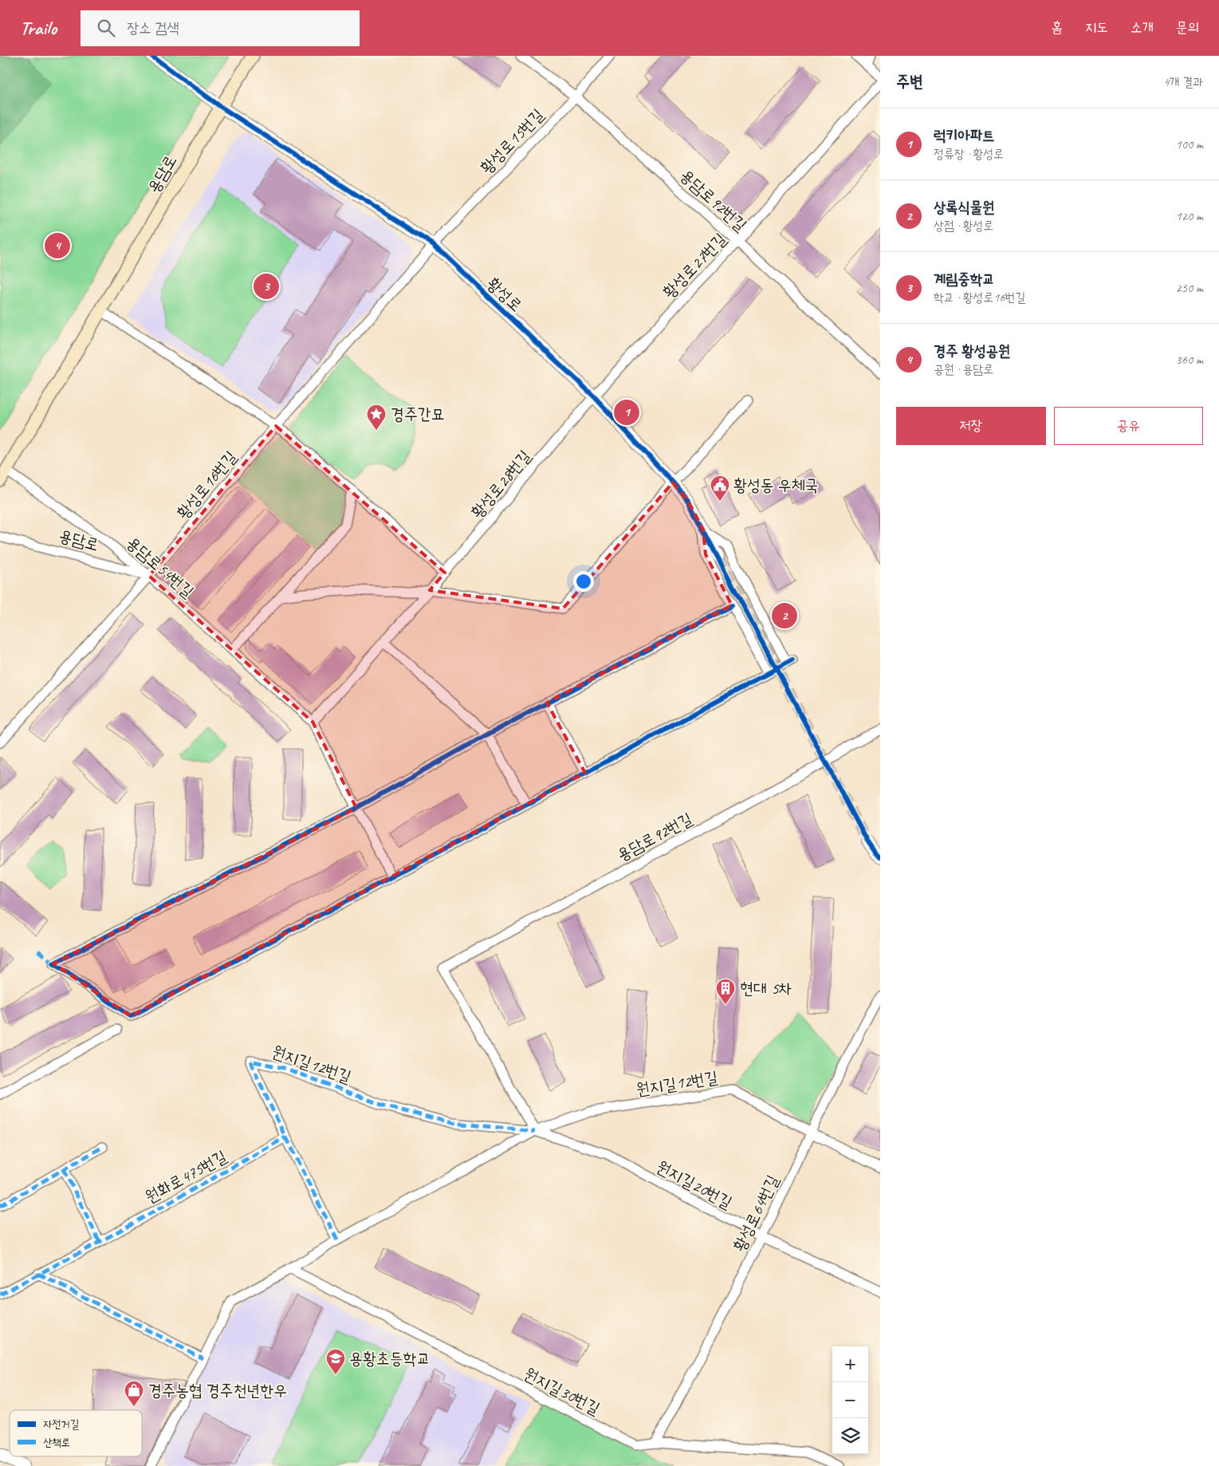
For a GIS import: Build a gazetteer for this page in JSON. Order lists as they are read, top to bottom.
{
  "streets": {
    "main road": ["용담로"],
    "street": [
      "황성로15번길",
      "용담로92번길",
      "황성로27번길",
      "황성로",
      "황성로28번길",
      "황성로16번길",
      "용담로54번길",
      "원지길12번길",
      "원화로475번길",
      "원지길20번길",
      "황성로64번길",
      "원지길30번길"
    ]
  },
  "crossings": [
    ["황성로15번길", "용담로92번길"],
    ["황성로15번길", "황성로"],
    ["황성로15번길", "황성로16번길"],
    ["용담로", "황성로"],
    ["용담로", "황성로16번길"],
    ["용담로", "용담로54번길"],
    ["용담로92번길", "황성로27번길"],
    ["용담로92번길", "원지길12번길"],
    ["용담로92번길", "원지길20번길"],
    ["황성로27번길", "황성로"],
    ["황성로27번길", "황성로28번길"],
    ["황성로", "황성로28번길"],
    ["황성로", "황성로16번길"],
    ["황성로28번길", "용담로54번길"],
    ["황성로16번길", "용담로54번길"],
    ["원지길12번길", "원화로475번길"],
    ["원지길12번길", "원지길20번길"],
    ["원지길12번길", "황성로64번길"],
    ["원지길12번길", "원지길30번길"],
    ["원지길20번길", "황성로64번길"],
    ["황성로64번길", "원지길30번길"]
  ],
  "places": {
    "place": ["경주간묘"],
    "public building": ["황성동 우체국"],
    "building": ["현대 5차"],
    "school or university": ["용황초등학교"],
    "shop": ["경주농협 경주천년한우"]
  },
  "legend": ["자전거길", "산책로"],
  "page": {
    "header": "Trailo",
    "search": "장소 검색",
    "nav": [
      "홈",
      "지도",
      "소개",
      "문의"
    ],
    "heading": ["주변", "4개 결과"],
    "list": [
      {
        "mark": "1",
        "name": "럭키아파트",
        "note": "정류장 · 황성로",
        "value": "100 m"
      },
      {
        "mark": "2",
        "name": "상록식물원",
        "note": "상점 · 황성로",
        "value": "120 m"
      },
      {
        "mark": "3",
        "name": "계림중학교",
        "note": "학교 · 황성로16번길",
        "value": "250 m"
      },
      {
        "mark": "4",
        "name": "경주 황성공원",
        "note": "공원 · 용담로",
        "value": "360 m"
      }
    ],
    "pins": [
      "4",
      "3",
      "1",
      "2"
    ],
    "buttons": ["저장", "공유"],
    "map_buttons": ["+", "−"]
  }
}
